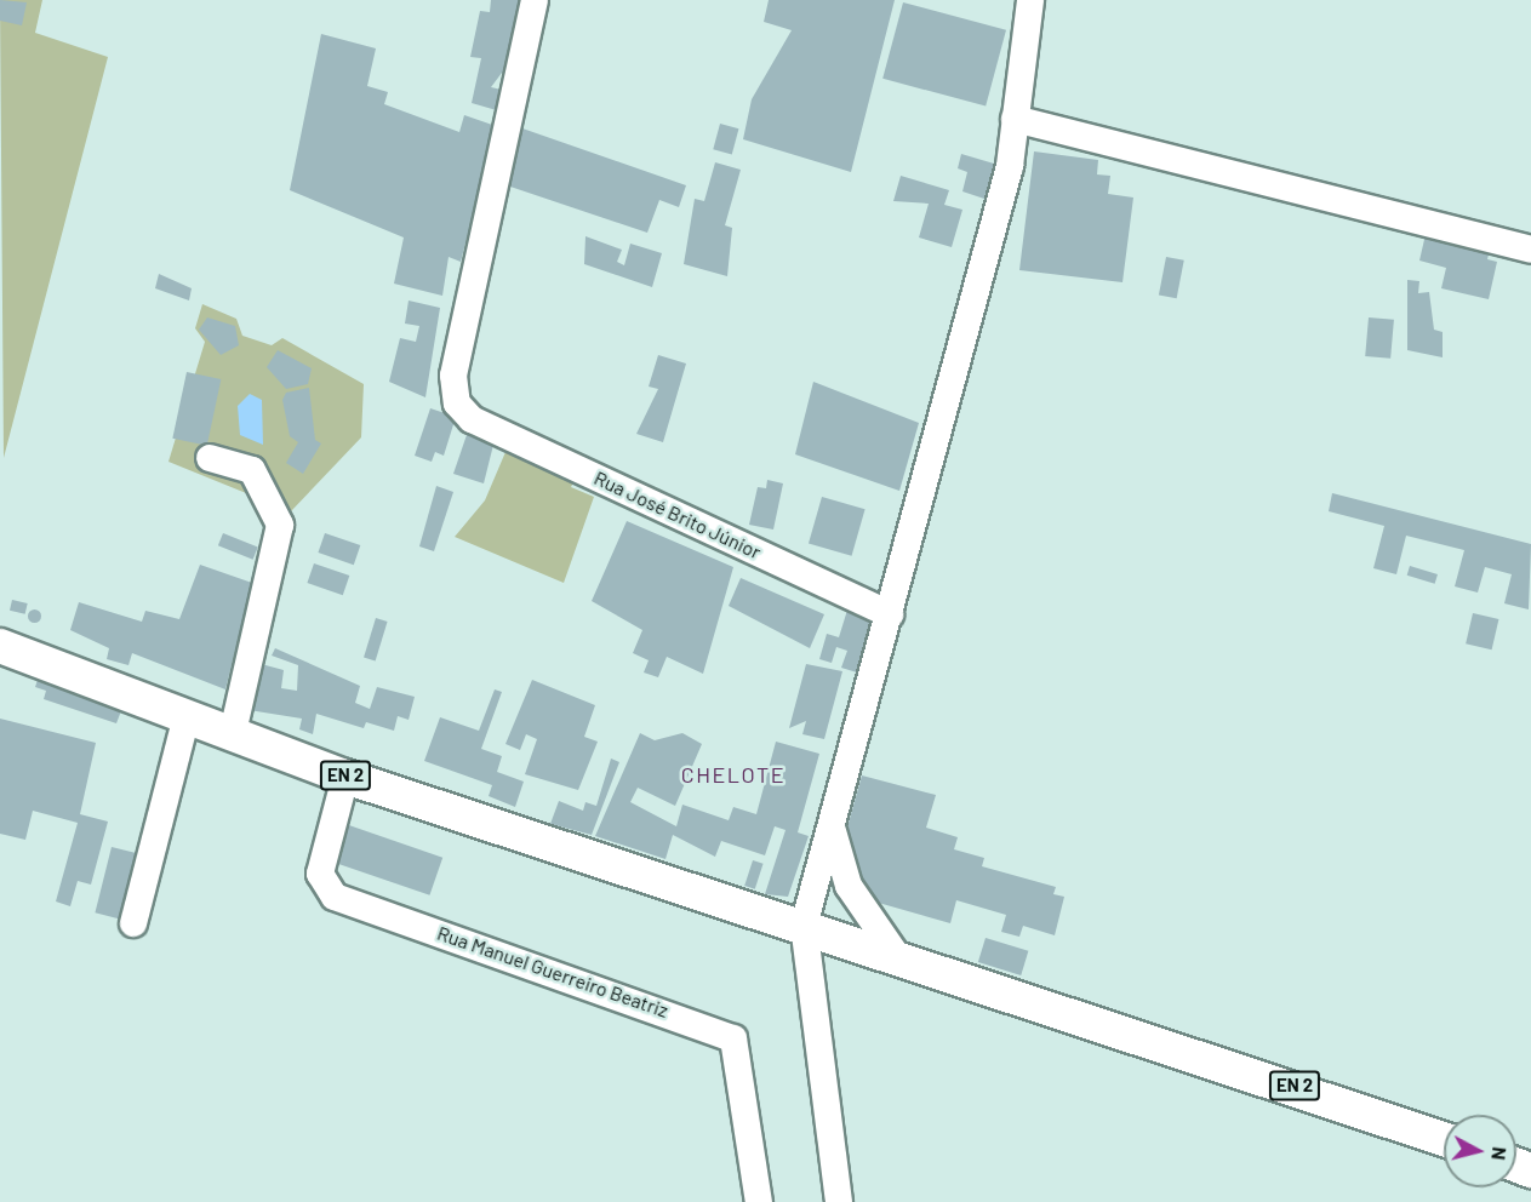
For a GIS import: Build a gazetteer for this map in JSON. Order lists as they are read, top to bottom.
{
  "streets": {
    "main road": ["EN 2"],
    "street": ["Rua José Brito Júnior", "Rua Manuel Guerreiro Beatriz"]
  },
  "crossings": [
    ["EN 2", "Rua Manuel Guerreiro Beatriz"]
  ],
  "districts": ["CHELOTE"],
  "north": "right"
}
